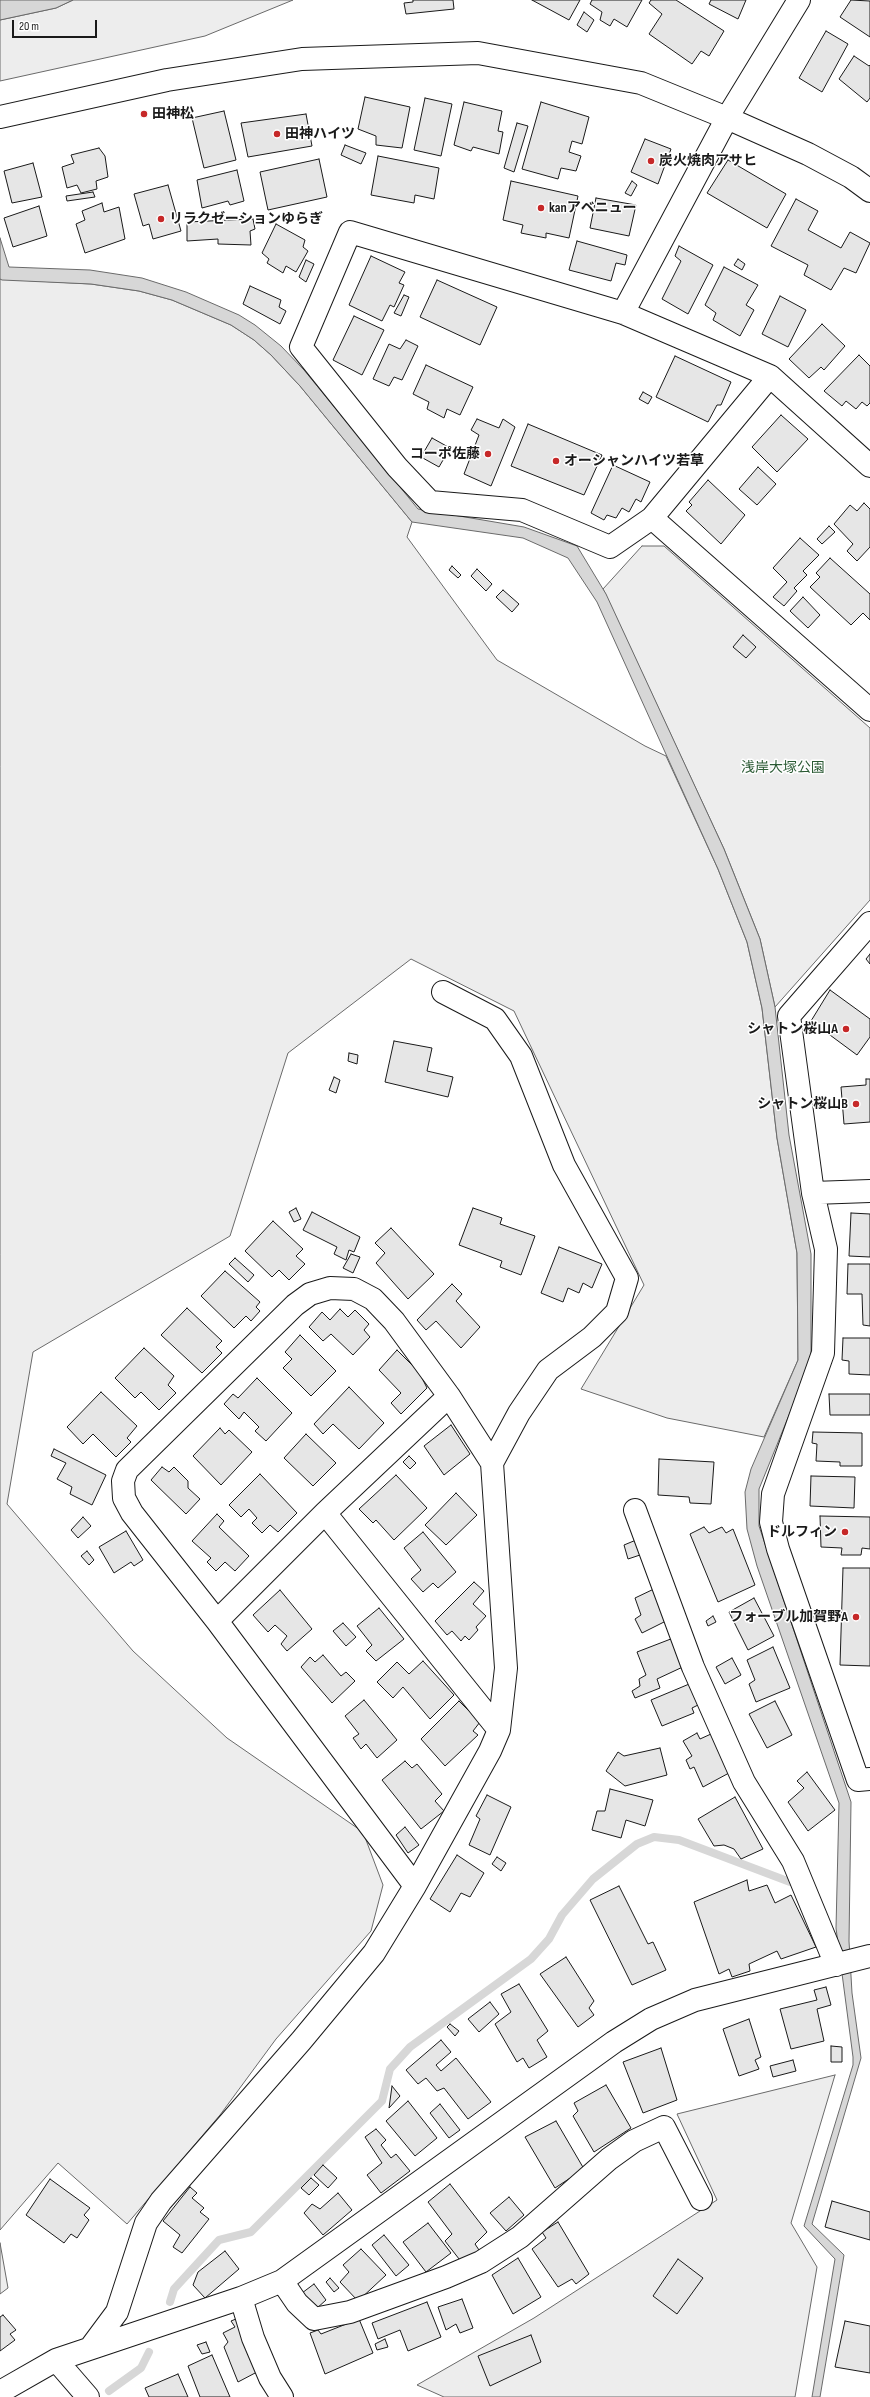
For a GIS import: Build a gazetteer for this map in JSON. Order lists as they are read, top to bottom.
{
  "parks": ["浅岸大塚公園"],
  "places": [
    "田神松",
    "田神ハイツ",
    "炭火焼肉アサヒ",
    "kanアベニュー",
    "リラクゼーションゆらぎ",
    "コーポ佐藤",
    "オーシャンハイツ若草",
    "シャトン桜山A",
    "シャトン桜山B",
    "ドルフィン",
    "フォーブル加賀野A"
  ],
  "scale_bar": "20 m"
}
